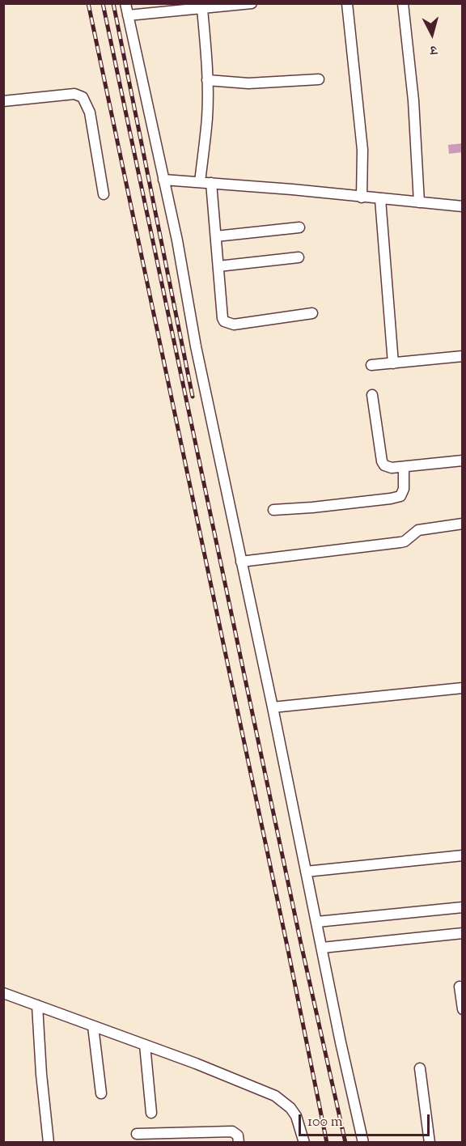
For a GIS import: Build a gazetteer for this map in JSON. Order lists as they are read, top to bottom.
{
  "scale_bar": "100 m",
  "north": "bottom"
}
